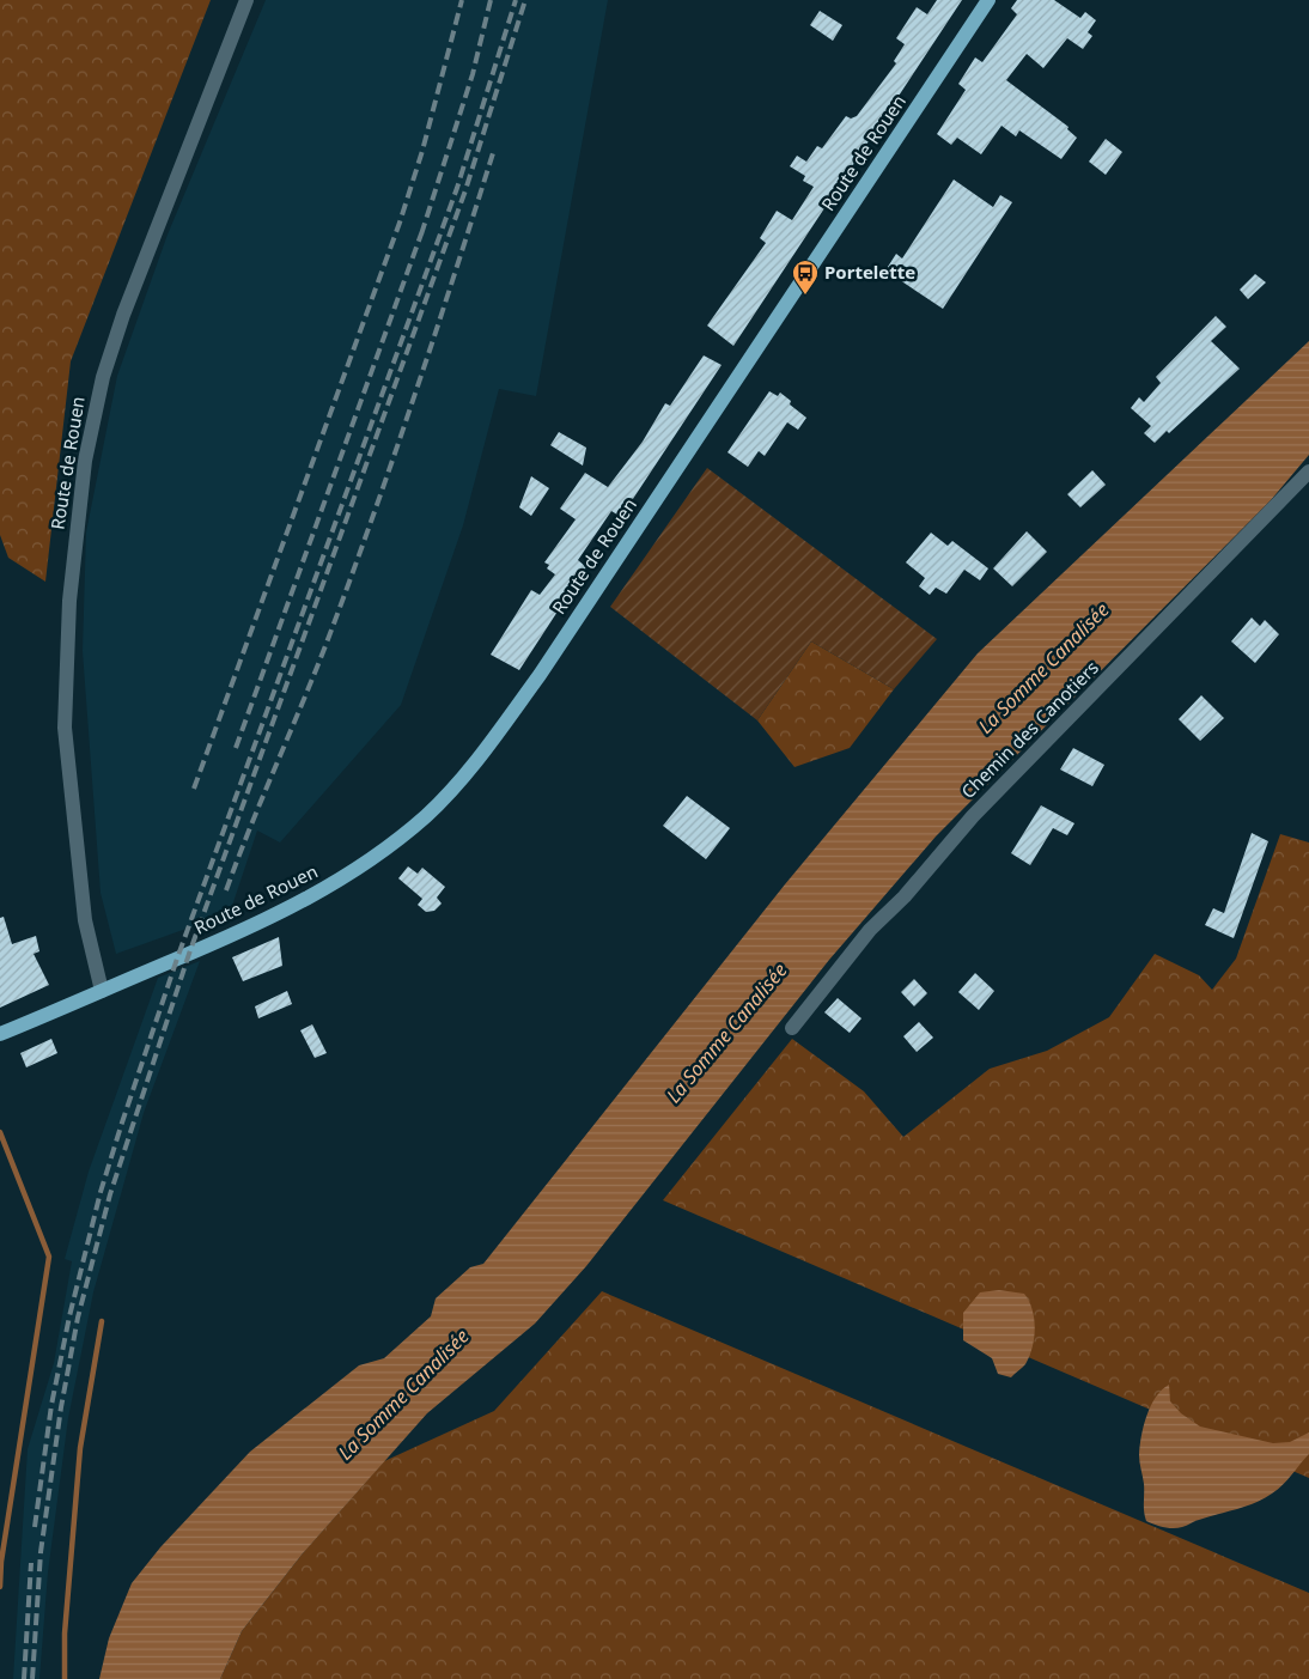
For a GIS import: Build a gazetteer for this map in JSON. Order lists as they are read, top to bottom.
{
  "streets": {
    "main road": ["Route de Rouen"],
    "street": ["Chemin des Canotiers"]
  },
  "water": ["La Somme Canalisée"],
  "places": {
    "bus stop": ["Portelette"]
  }
}
